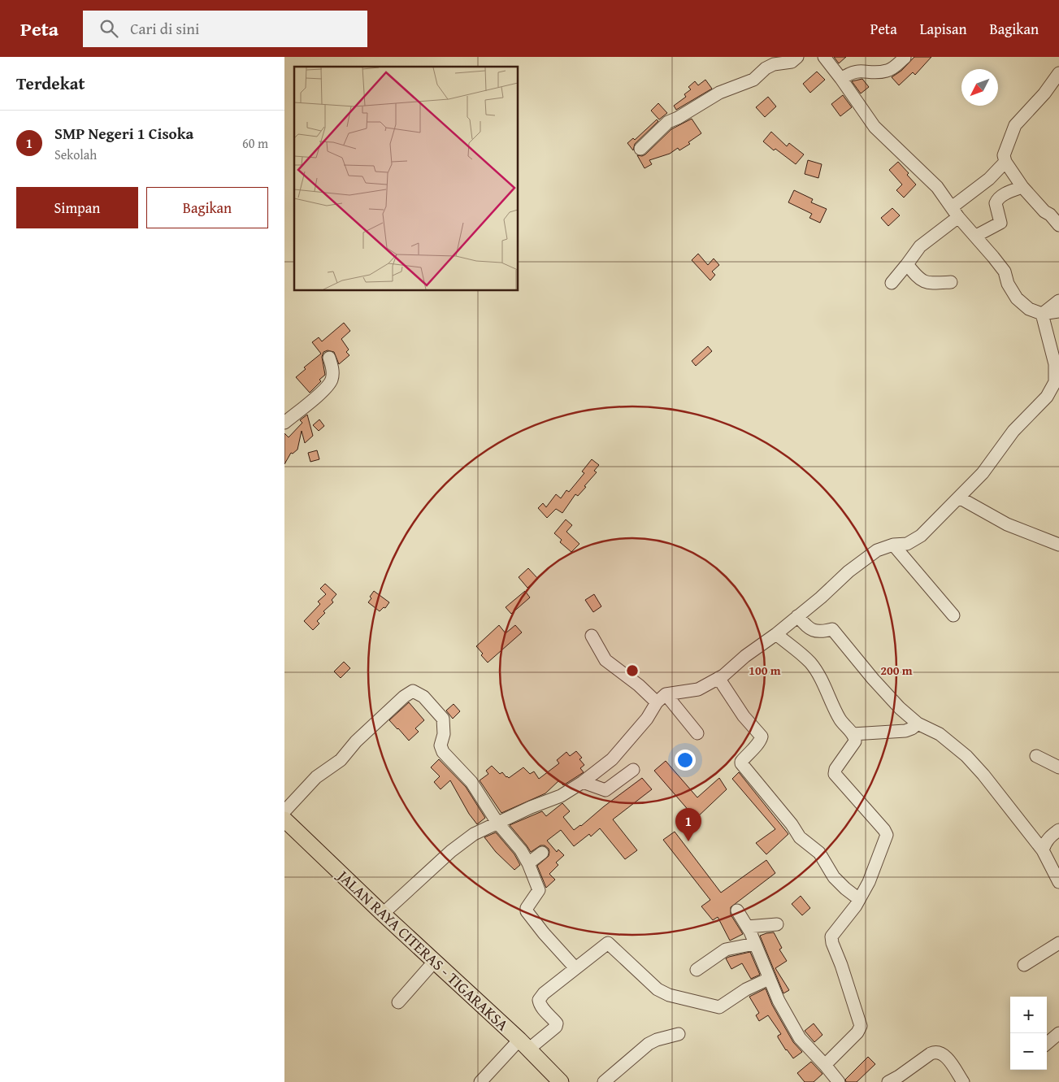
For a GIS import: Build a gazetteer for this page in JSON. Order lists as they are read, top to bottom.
{
  "streets": {
    "main road": ["JALAN RAYA CITERAS - TIGARAKSA"]
  },
  "north": "bottom left",
  "page": {
    "header": "Peta",
    "search": "Cari di sini",
    "nav": ["Peta", "Lapisan", "Bagikan"],
    "heading": "Terdekat",
    "list": [
      {
        "mark": "1",
        "name": "SMP Negeri 1 Cisoka",
        "note": "Sekolah",
        "value": "60 m"
      }
    ],
    "buttons": ["Simpan", "Bagikan"],
    "pins": "1",
    "map_buttons": ["+", "−"]
  },
  "rings": ["100 m", "200 m"]
}
